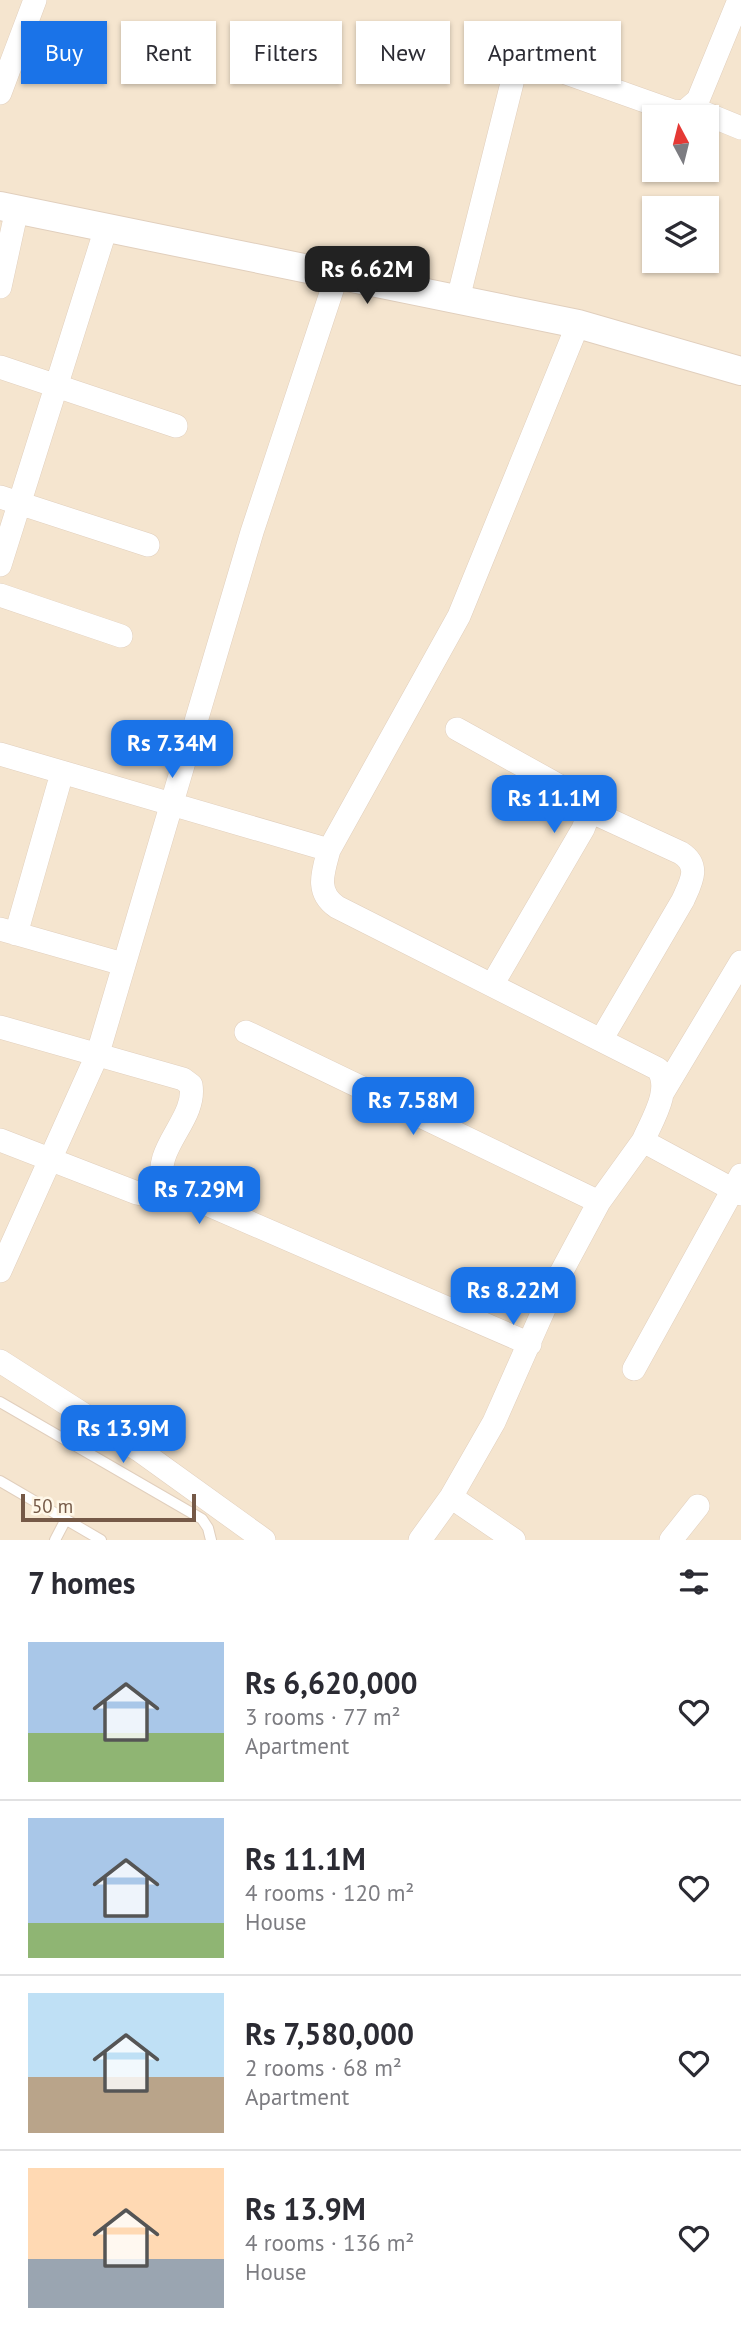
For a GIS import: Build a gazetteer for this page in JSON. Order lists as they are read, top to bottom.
{
  "scale_bar": "50 m",
  "north": "top",
  "page": {
    "chip": [
      "Buy",
      "Rent",
      "Filters",
      "New",
      "Apartment"
    ],
    "price": [
      "Rs 6.62M",
      "Rs 7.34M",
      "Rs 11.1M",
      "Rs 7.58M",
      "Rs 7.29M",
      "Rs 8.22M",
      "Rs 13.9M"
    ],
    "scale": "50 m",
    "heading": "7 homes",
    "list": [
      {
        "name": "Rs 6,620,000",
        "note": "3 rooms · 77 m² · Apartment"
      },
      {
        "name": "Rs 11.1M",
        "note": "4 rooms · 120 m² · House"
      },
      {
        "name": "Rs 7,580,000",
        "note": "2 rooms · 68 m² · Apartment"
      },
      {
        "name": "Rs 13.9M",
        "note": "4 rooms · 136 m² · House"
      }
    ]
  }
}
